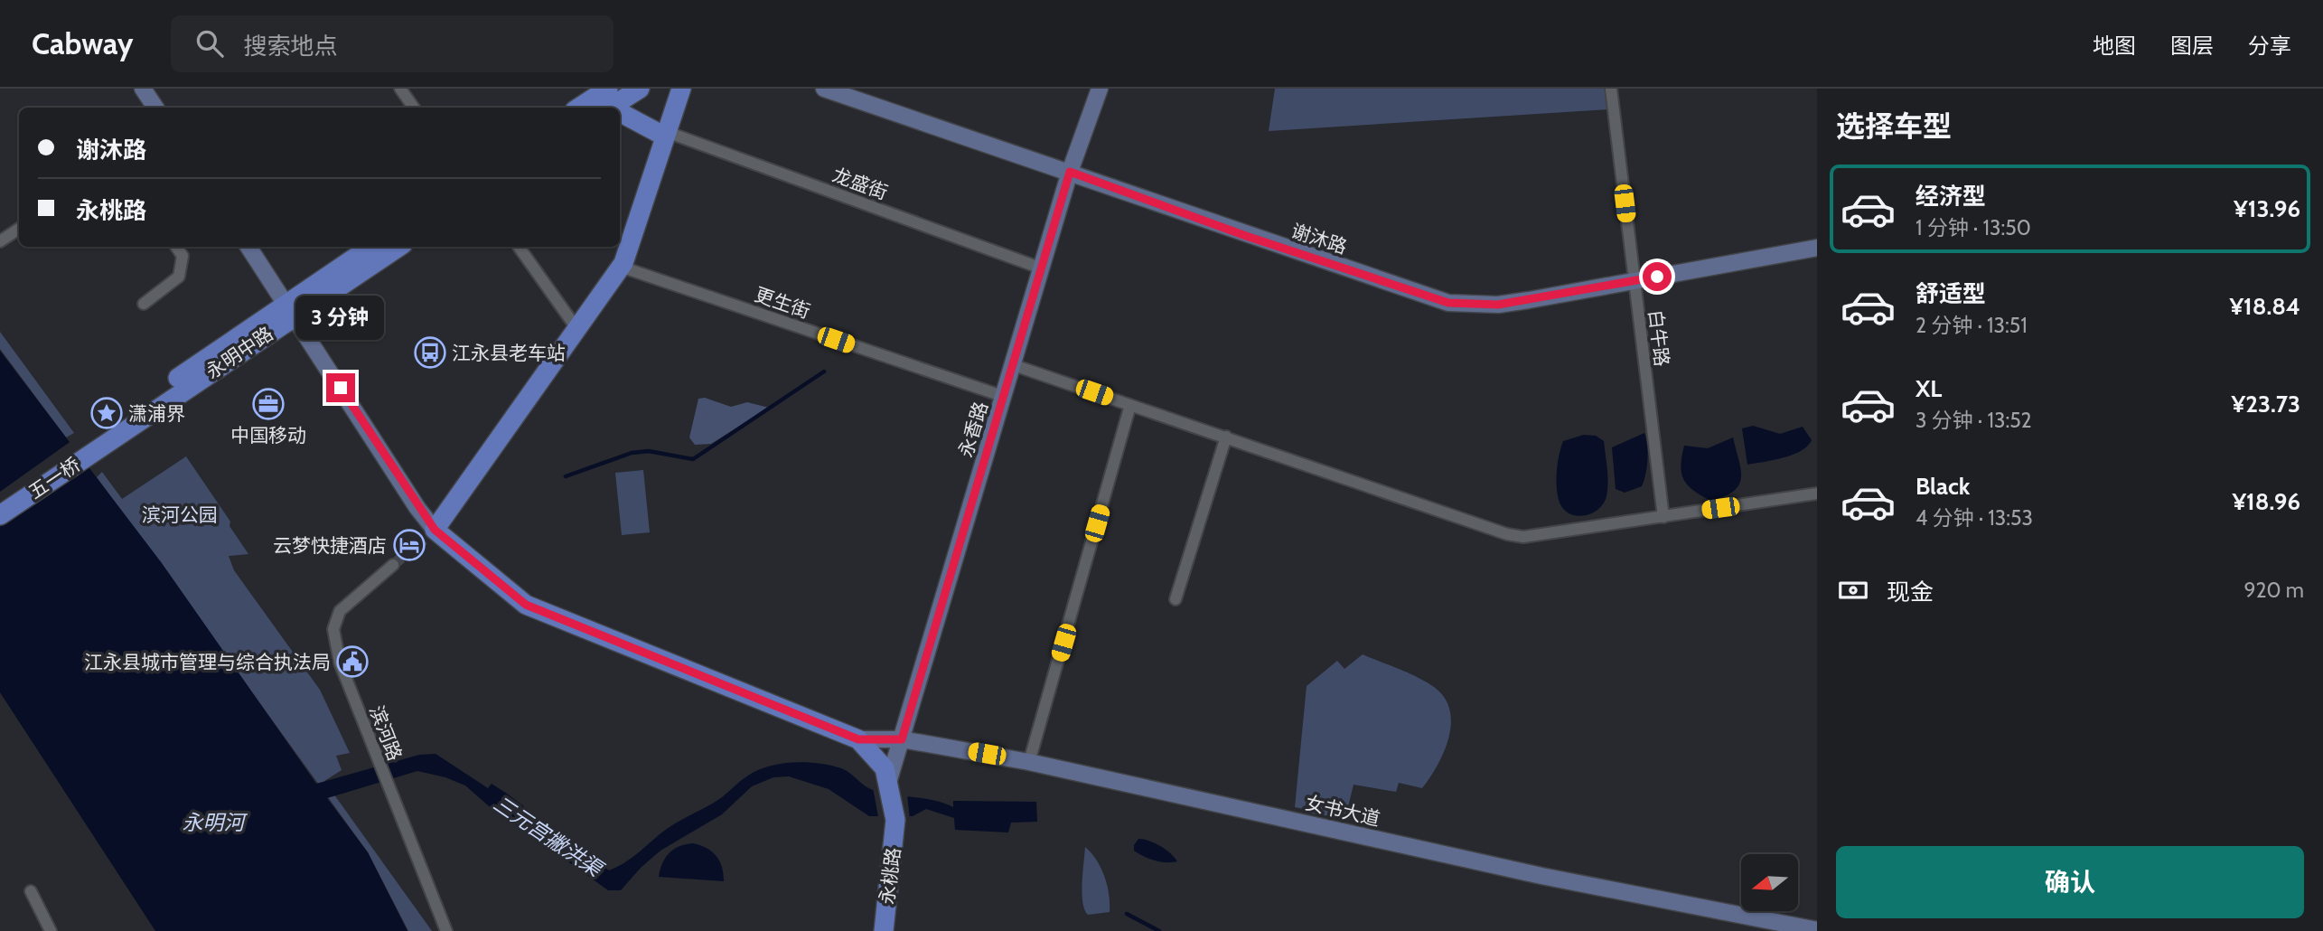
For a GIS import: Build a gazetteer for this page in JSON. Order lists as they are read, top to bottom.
{
  "streets": {
    "main road": [
      "谢沐路",
      "永明中路",
      "永香路",
      "五一桥",
      "女书大道",
      "永桃路"
    ],
    "street": [
      "龙盛街",
      "更生街",
      "白牛路",
      "滨河路"
    ]
  },
  "crossings": [
    ["龙盛街", "永香路"],
    ["谢沐路", "白牛路"],
    ["谢沐路", "永香路"],
    ["更生街", "永香路"],
    ["永明中路", "五一桥"],
    ["永香路", "女书大道"],
    ["永香路", "永桃路"],
    ["女书大道", "永桃路"]
  ],
  "water": ["永明河", "三元宫撇洪渠"],
  "parks": ["滨河公园"],
  "places": {
    "bus stop": ["江永县老车站"],
    "office": ["中国移动"],
    "place": ["潇浦界"],
    "hotel": ["云梦快捷酒店"],
    "public building": ["江永县城市管理与综合执法局"]
  },
  "north": "left",
  "page": {
    "header": "Cabway",
    "search": "搜索地点",
    "nav": ["地图", "图层", "分享"],
    "heading": "选择车型",
    "banner": ["谢沐路", "永桃路"],
    "list": [
      {
        "name": "经济型",
        "note": "1 分钟 · 13:50",
        "value": "¥13.96"
      },
      {
        "name": "舒适型",
        "note": "2 分钟 · 13:51",
        "value": "¥18.84"
      },
      {
        "name": "XL",
        "note": "3 分钟 · 13:52",
        "value": "¥23.73"
      },
      {
        "name": "Black",
        "note": "4 分钟 · 13:53",
        "value": "¥18.96"
      }
    ],
    "bubble": "3 分钟",
    "pay": ["现金", "920 m"],
    "buttons": "确认"
  }
}
